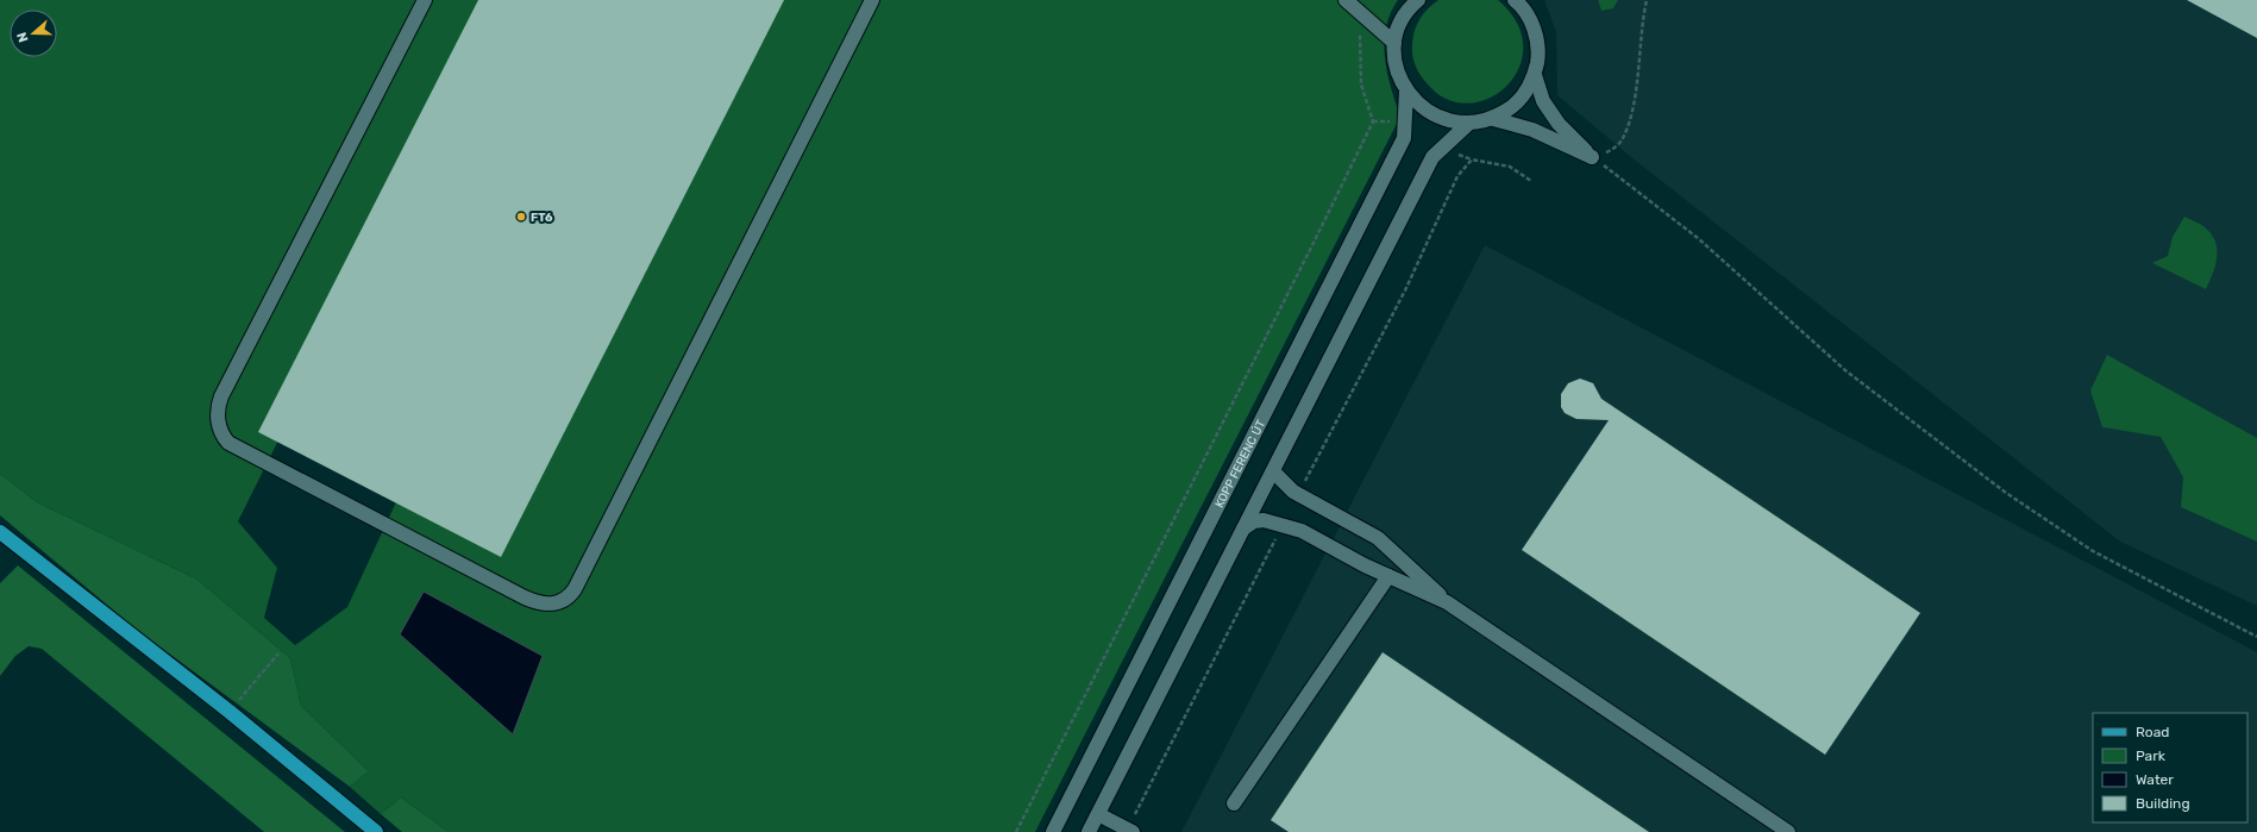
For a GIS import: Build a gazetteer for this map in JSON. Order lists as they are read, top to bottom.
{
  "streets": {
    "street": ["KOPP FERENC ÚT"]
  },
  "places": ["FT6"],
  "legend": [
    "Road",
    "Park",
    "Water",
    "Building"
  ],
  "north": "left"
}
